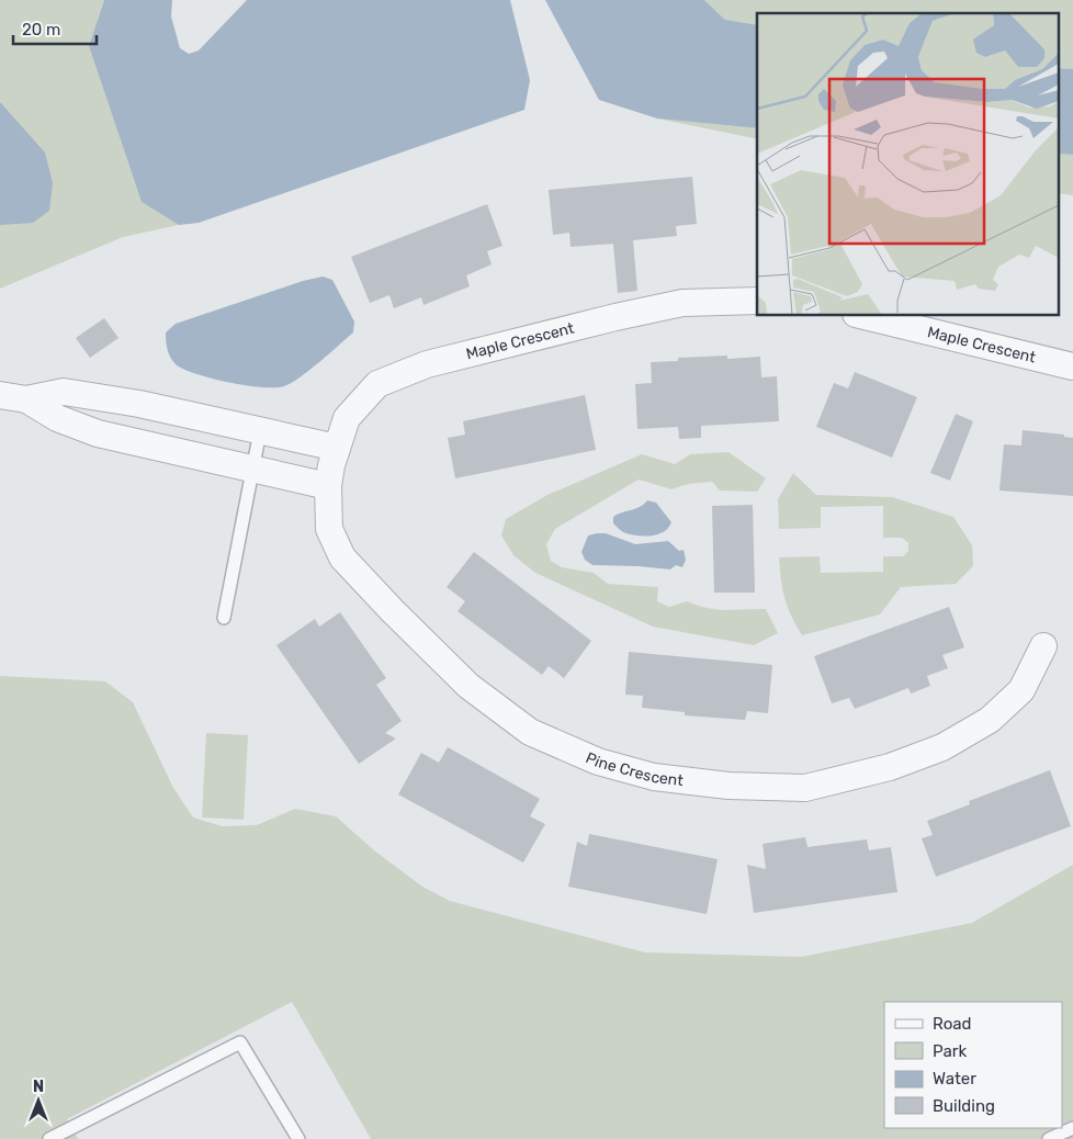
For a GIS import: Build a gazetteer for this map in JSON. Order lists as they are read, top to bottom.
{
  "streets": {
    "street": ["Maple Crescent", "Pine Crescent"]
  },
  "crossings": [
    ["Maple Crescent", "Pine Crescent"]
  ],
  "legend": [
    "Road",
    "Park",
    "Water",
    "Building"
  ],
  "scale_bar": "20 m",
  "north": "top"
}
